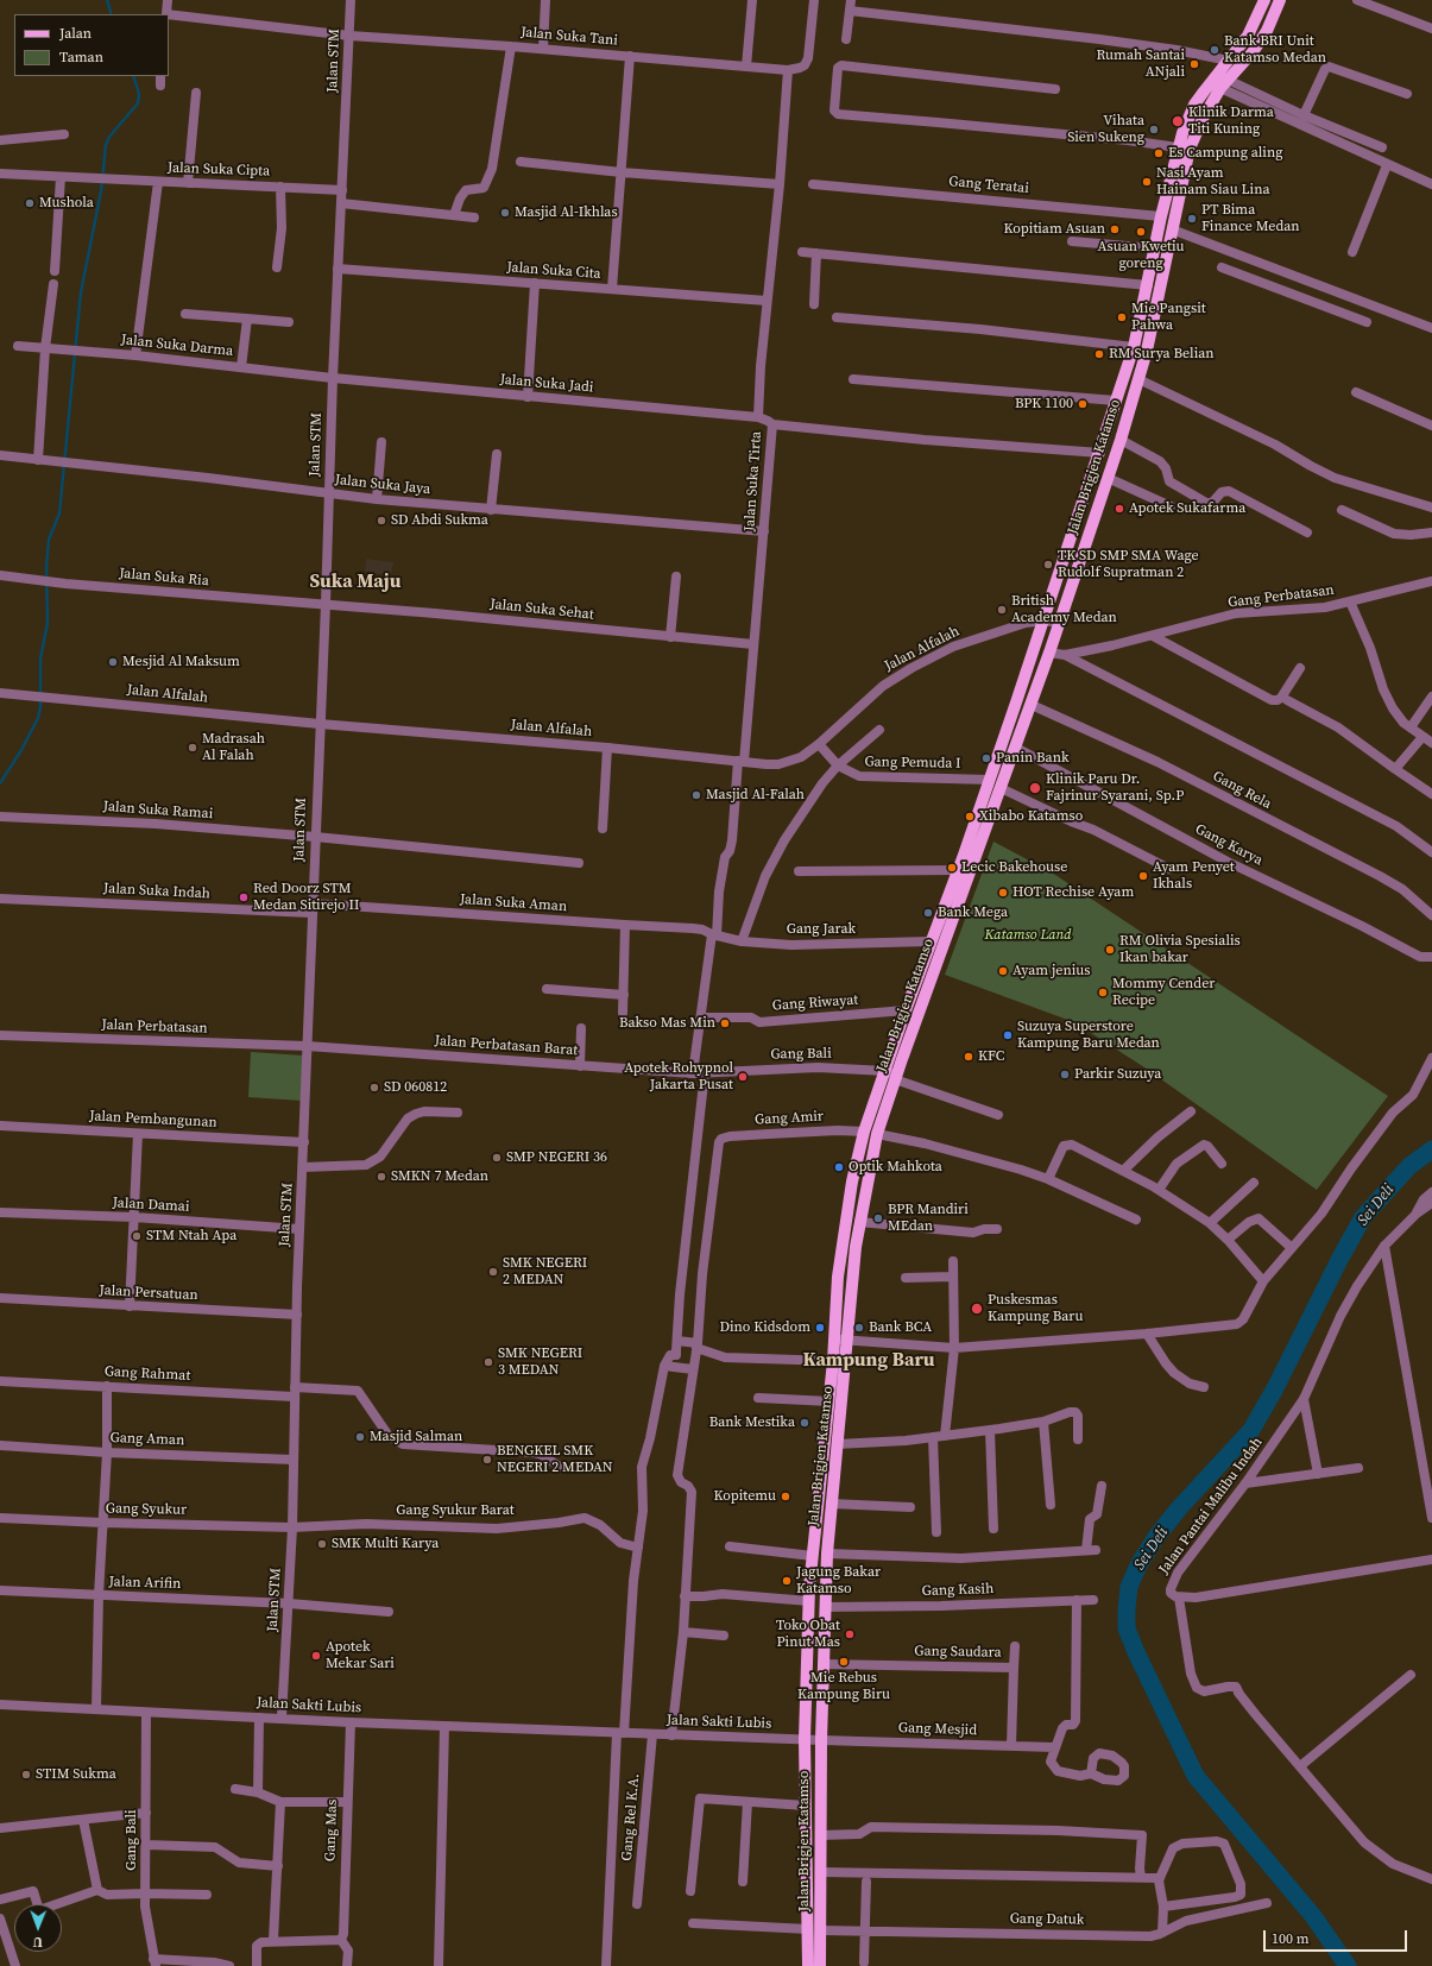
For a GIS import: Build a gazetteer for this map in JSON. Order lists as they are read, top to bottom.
{
  "streets": {
    "main road": ["Jalan Brigjen Katamso"],
    "street": [
      "Jalan Suka Tani",
      "Jalan STM",
      "Jalan Suka Cipta",
      "Gang Teratai",
      "Jalan Suka Cita",
      "Jalan Suka Darma",
      "Jalan Suka Jadi",
      "Jalan Suka Tirta",
      "Jalan Suka Jaya",
      "Jalan Suka Ria",
      "Gang Perbatasan",
      "Jalan Suka Sehat",
      "Jalan Alfalah",
      "Gang Pemuda I",
      "Gang Rela",
      "Jalan Suka Ramai",
      "Gang Karya",
      "Jalan Suka Indah",
      "Jalan Suka Aman",
      "Gang Jarak",
      "Gang Riwayat",
      "Jalan Perbatasan",
      "Jalan Perbatasan Barat",
      "Gang Bali",
      "Gang Amir",
      "Jalan Pembangunan",
      "Jalan Damai",
      "Jalan Persatuan",
      "Gang Rahmat",
      "Gang Aman",
      "Jalan Pantai Malibu Indah",
      "Gang Syukur",
      "Gang Syukur Barat",
      "Jalan Arifin",
      "Gang Kasih",
      "Gang Saudara",
      "Jalan Sakti Lubis",
      "Gang Mesjid",
      "Gang Rel K.A.",
      "Gang Mas",
      "Gang Datuk"
    ]
  },
  "crossings": [
    ["Jalan Suka Tani", "Jalan STM"],
    ["Jalan Suka Tani", "Jalan Suka Tirta"],
    ["Jalan STM", "Jalan Suka Cipta"],
    ["Jalan STM", "Jalan Suka Cita"],
    ["Jalan STM", "Jalan Suka Darma"],
    ["Jalan STM", "Jalan Suka Jadi"],
    ["Jalan STM", "Jalan Suka Jaya"],
    ["Jalan STM", "Jalan Suka Ria"],
    ["Jalan STM", "Jalan Suka Sehat"],
    ["Jalan STM", "Jalan Alfalah"],
    ["Jalan STM", "Jalan Suka Ramai"],
    ["Jalan STM", "Jalan Suka Indah"],
    ["Jalan STM", "Jalan Suka Aman"],
    ["Jalan STM", "Jalan Perbatasan"],
    ["Jalan STM", "Jalan Perbatasan Barat"],
    ["Jalan STM", "Jalan Pembangunan"],
    ["Jalan STM", "Jalan Damai"],
    ["Jalan STM", "Jalan Persatuan"],
    ["Jalan STM", "Gang Rahmat"],
    ["Jalan STM", "Gang Aman"],
    ["Jalan STM", "Gang Syukur"],
    ["Jalan STM", "Gang Syukur Barat"],
    ["Jalan STM", "Jalan Arifin"],
    ["Jalan STM", "Jalan Sakti Lubis"],
    ["Gang Teratai", "Jalan Brigjen Katamso"],
    ["Jalan Suka Cita", "Jalan Suka Tirta"],
    ["Jalan Suka Darma", "Jalan Suka Jadi"],
    ["Jalan Suka Jadi", "Jalan Suka Tirta"],
    ["Jalan Brigjen Katamso", "Gang Perbatasan"],
    ["Jalan Brigjen Katamso", "Jalan Alfalah"],
    ["Jalan Brigjen Katamso", "Gang Pemuda I"],
    ["Jalan Brigjen Katamso", "Gang Rela"],
    ["Jalan Brigjen Katamso", "Gang Karya"],
    ["Jalan Brigjen Katamso", "Gang Jarak"],
    ["Jalan Brigjen Katamso", "Gang Riwayat"],
    ["Jalan Brigjen Katamso", "Gang Bali"],
    ["Jalan Brigjen Katamso", "Gang Amir"],
    ["Jalan Brigjen Katamso", "Gang Kasih"],
    ["Jalan Brigjen Katamso", "Gang Saudara"],
    ["Jalan Brigjen Katamso", "Jalan Sakti Lubis"],
    ["Jalan Brigjen Katamso", "Gang Mesjid"],
    ["Jalan Brigjen Katamso", "Gang Datuk"],
    ["Jalan Suka Tirta", "Jalan Suka Jaya"],
    ["Jalan Suka Tirta", "Jalan Suka Sehat"],
    ["Jalan Suka Tirta", "Jalan Alfalah"],
    ["Jalan Suka Tirta", "Jalan Suka Aman"],
    ["Jalan Suka Tirta", "Gang Jarak"],
    ["Jalan Suka Tirta", "Gang Riwayat"],
    ["Jalan Suka Tirta", "Jalan Perbatasan Barat"],
    ["Jalan Suka Ria", "Jalan Suka Sehat"],
    ["Jalan Alfalah", "Gang Pemuda I"],
    ["Jalan Suka Indah", "Jalan Suka Aman"],
    ["Jalan Suka Aman", "Gang Jarak"],
    ["Jalan Perbatasan", "Jalan Perbatasan Barat"],
    ["Jalan Perbatasan Barat", "Gang Bali"],
    ["Gang Bali", "Jalan Sakti Lubis"],
    ["Gang Syukur", "Gang Syukur Barat"],
    ["Gang Saudara", "Gang Mesjid"],
    ["Jalan Sakti Lubis", "Gang Mesjid"],
    ["Jalan Sakti Lubis", "Gang Rel K.A."],
    ["Jalan Sakti Lubis", "Gang Mas"]
  ],
  "districts": ["Suka Maju", "Kampung Baru"],
  "water": ["Sei Deli"],
  "parks": ["Katamso Land"],
  "places": [
    "Bank BRI Unit Katamso Medan",
    "Rumah Santai ANjali",
    "Klinik Darma Titi Kuning",
    "Vihata Sien Sukeng",
    "Es Campung aling",
    "Nasi Ayam Hainam Siau Lina",
    "Mushola",
    "Masjid Al-Ikhlas",
    "PT Bima Finance Medan",
    "Kopitiam Asuan",
    "Asuan Kwetiu goreng",
    "Mie Pangsit Pahwa",
    "RM Surya Belian",
    "BPK 1100",
    "Apotek Sukafarma",
    "SD Abdi Sukma",
    "TK SD SMP SMA Wage Rudolf Supratman 2",
    "British Academy Medan",
    "Mesjid Al Maksum",
    "Madrasah Al Falah",
    "Panin Bank",
    "Klinik Paru Dr. Fajrinur Syarani, Sp.P",
    "Masjid Al-Falah",
    "Xibabo Katamso",
    "Lecic Bakehouse",
    "Ayam Penyet Ikhals",
    "HOT Rechise Ayam",
    "Red Doorz STM Medan Sitirejo II",
    "Bank Mega",
    "RM Olivia Spesialis Ikan bakar",
    "Ayam jenius",
    "Mommy Cender Recipe",
    "Bakso Mas Min",
    "Suzuya Superstore Kampung Baru Medan",
    "KFC",
    "Parkir Suzuya",
    "Apotek Rohypnol Jakarta Pusat",
    "SD 060812",
    "SMP NEGERI 36",
    "Optik Mahkota",
    "SMKN 7 Medan",
    "BPR Mandiri MEdan",
    "STM Ntah Apa",
    "SMK NEGERI 2 MEDAN",
    "Puskesmas Kampung Baru",
    "Dino Kidsdom",
    "Bank BCA",
    "SMK NEGERI 3 MEDAN",
    "Bank Mestika",
    "Masjid Salman",
    "BENGKEL SMK NEGERI 2 MEDAN",
    "Kopitemu",
    "SMK Multi Karya",
    "Jagung Bakar Katamso",
    "Toko Obat Pinut Mas",
    "Apotek Mekar Sari",
    "Mie Rebus Kampung Biru",
    "STIM Sukma"
  ],
  "legend": ["Jalan", "Taman"],
  "scale_bar": "100 m",
  "north": "bottom"
}
